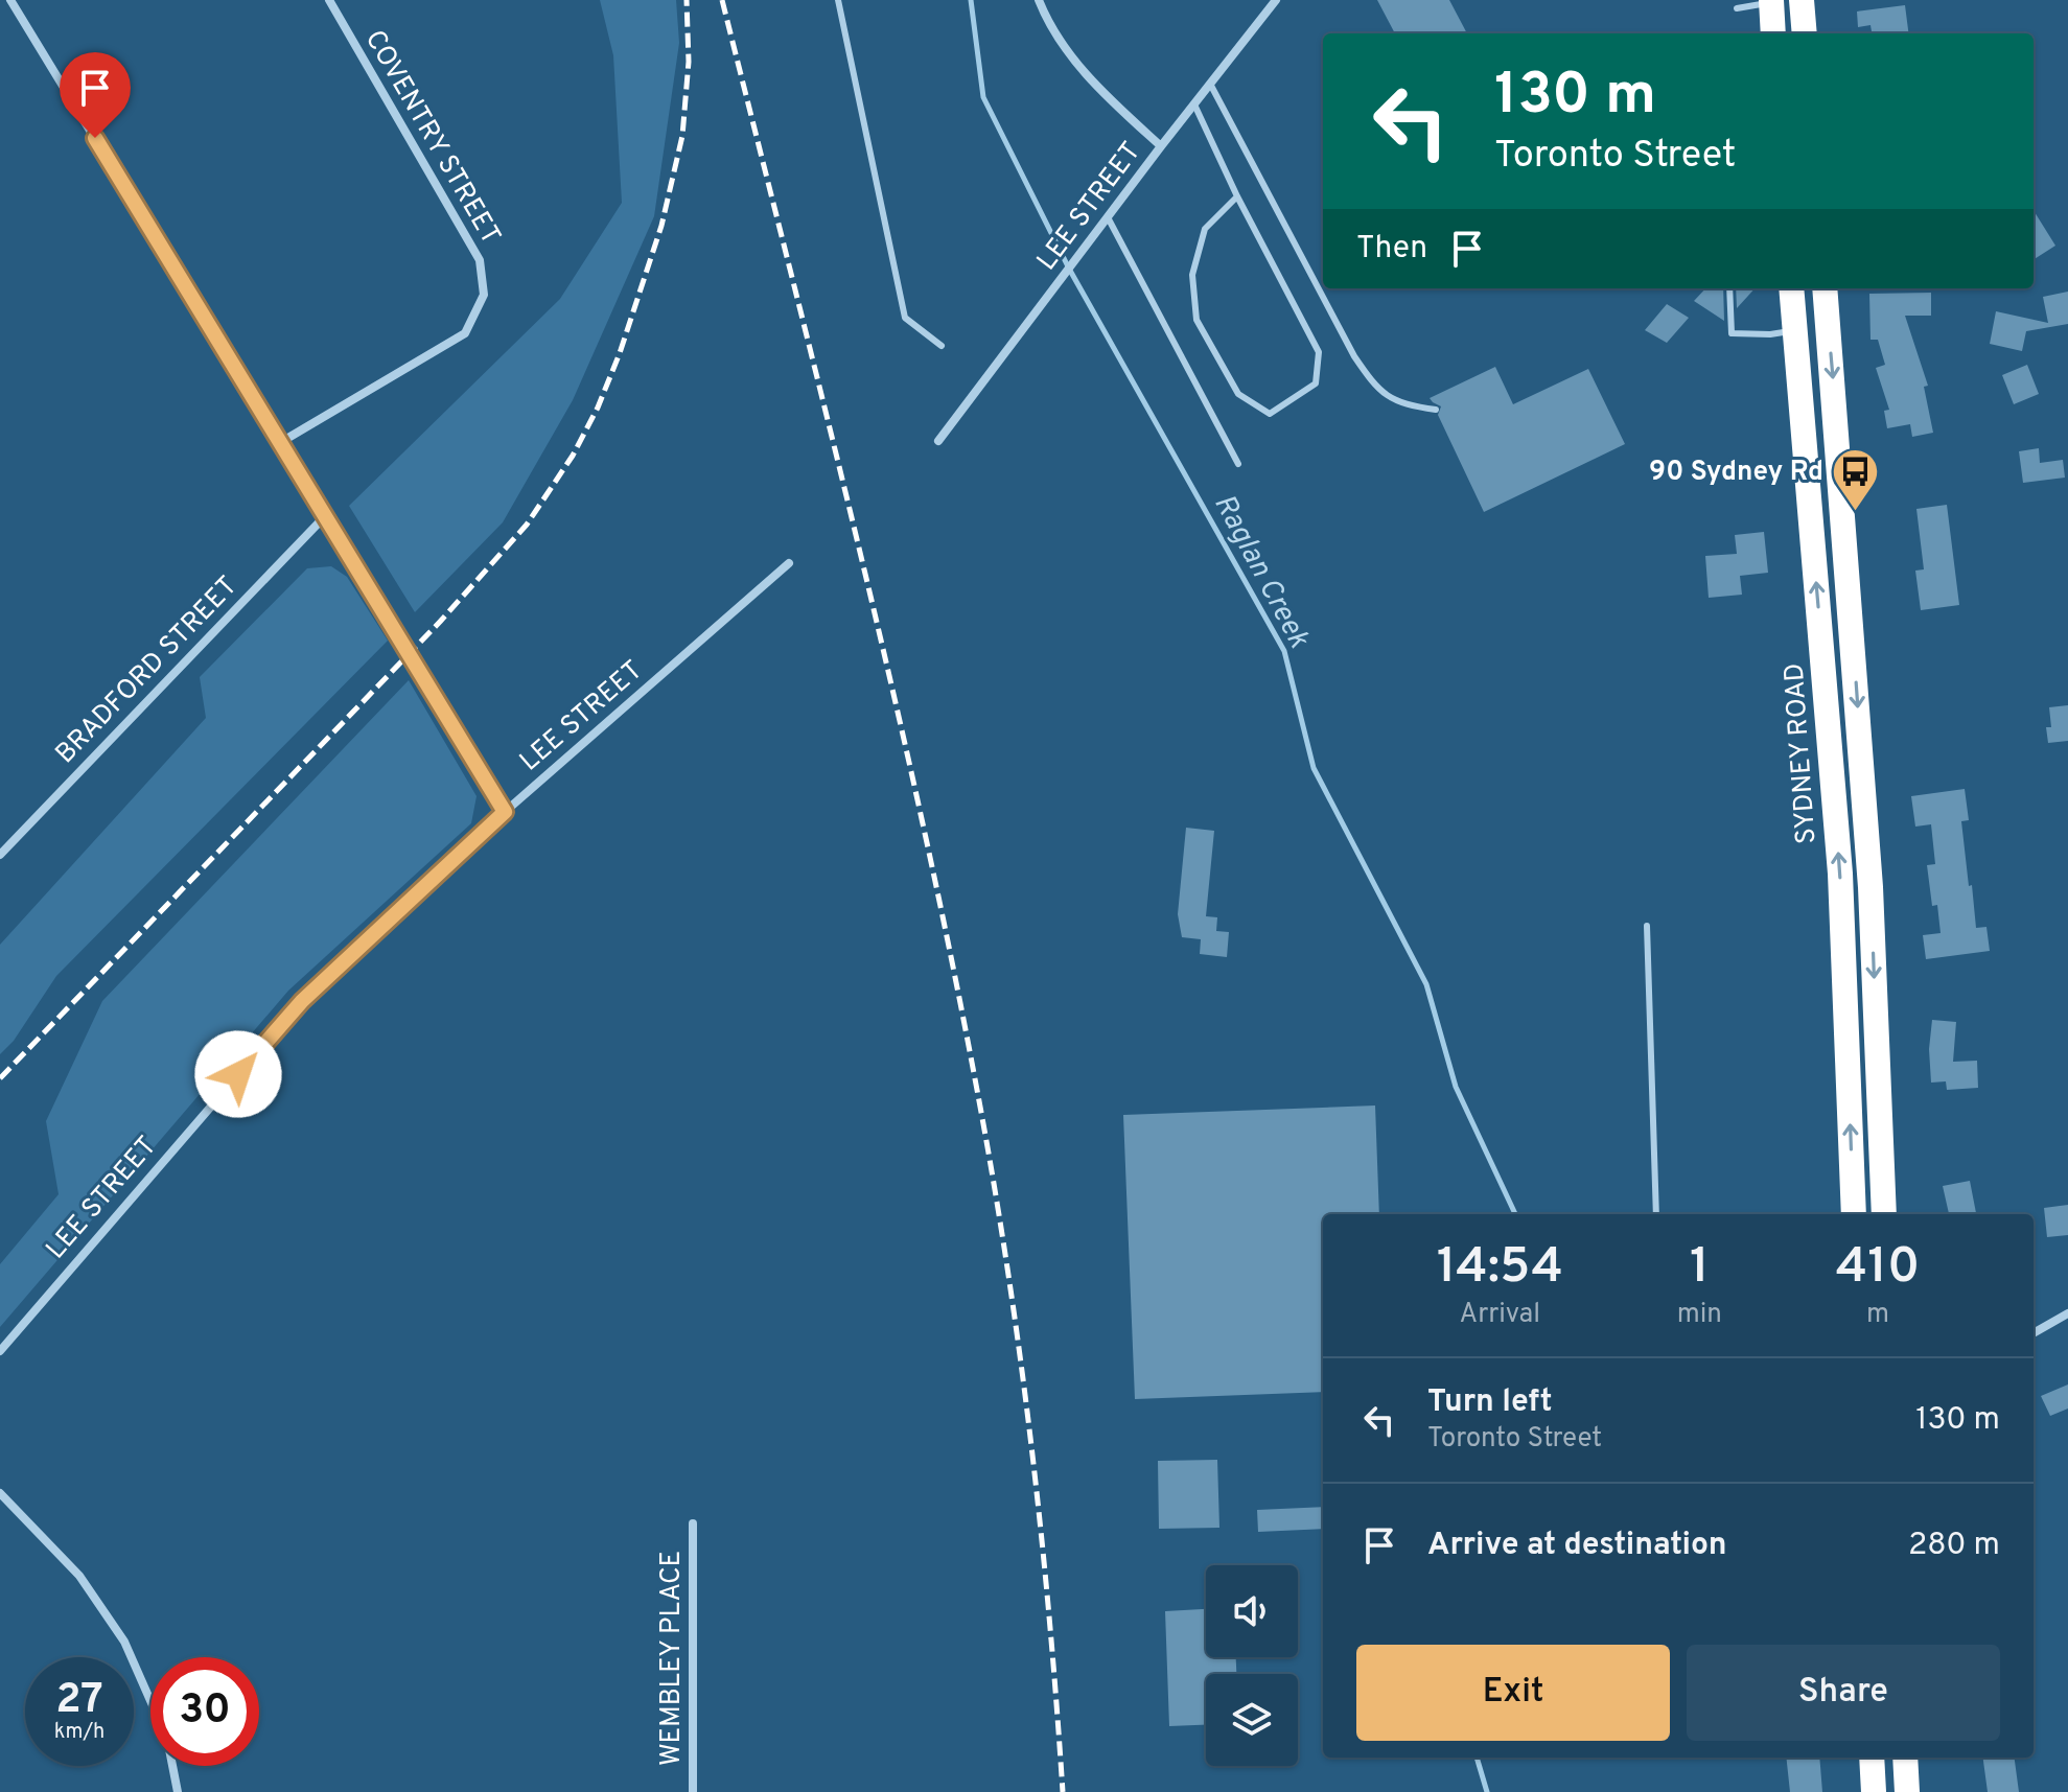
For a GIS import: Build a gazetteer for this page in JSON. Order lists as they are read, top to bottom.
{
  "streets": {
    "highway": ["SYDNEY ROAD"],
    "street": [
      "COVENTRY STREET",
      "LEE STREET",
      "BRADFORD STREET",
      "WEMBLEY PLACE"
    ]
  },
  "water": ["Raglan Creek"],
  "places": {
    "bus stop": ["90 Sydney Rd"]
  },
  "page": {
    "turn": ["130 m", "Toronto Street"],
    "then": "Then",
    "eta": [
      "14:54",
      "Arrival",
      "1",
      "min",
      "410",
      "m"
    ],
    "list": [
      {
        "name": "Turn left",
        "note": "Toronto Street",
        "value": "130 m"
      },
      {
        "name": "Arrive at destination",
        "value": "280 m"
      }
    ],
    "buttons": ["Exit", "Share"],
    "speed": "27 km/h",
    "limit": "30"
  }
}
